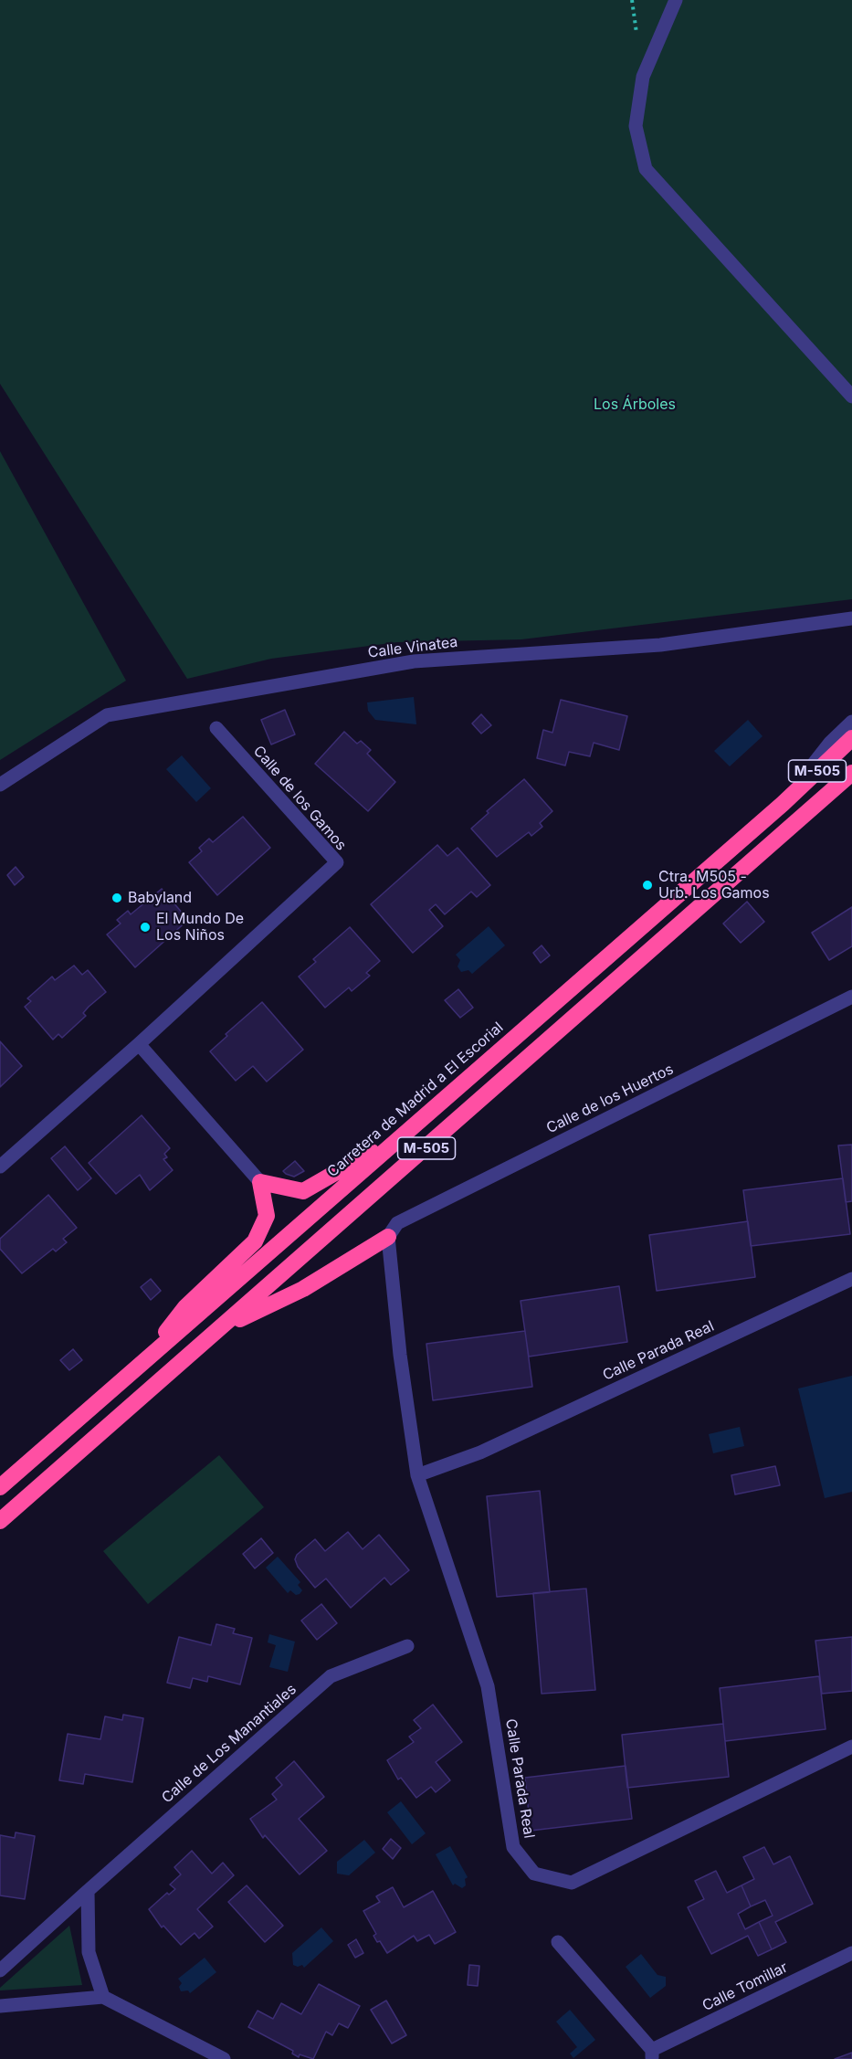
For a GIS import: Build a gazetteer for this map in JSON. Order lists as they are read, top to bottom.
{
  "streets": {
    "highway": ["M-505", "Carretera de Madrid a El Escorial"],
    "street": [
      "Calle Vinatea",
      "Calle de los Gamos",
      "Calle de los Huertos",
      "Calle Parada Real",
      "Calle de Los Manantiales",
      "Calle Tomillar"
    ]
  },
  "crossings": [
    ["Calle de los Huertos", "Calle Parada Real"]
  ],
  "parks": ["Los Árboles"],
  "places": ["Ctra. M505 - Urb. Los Gamos", "Babyland", "El Mundo De Los Niños"]
}
